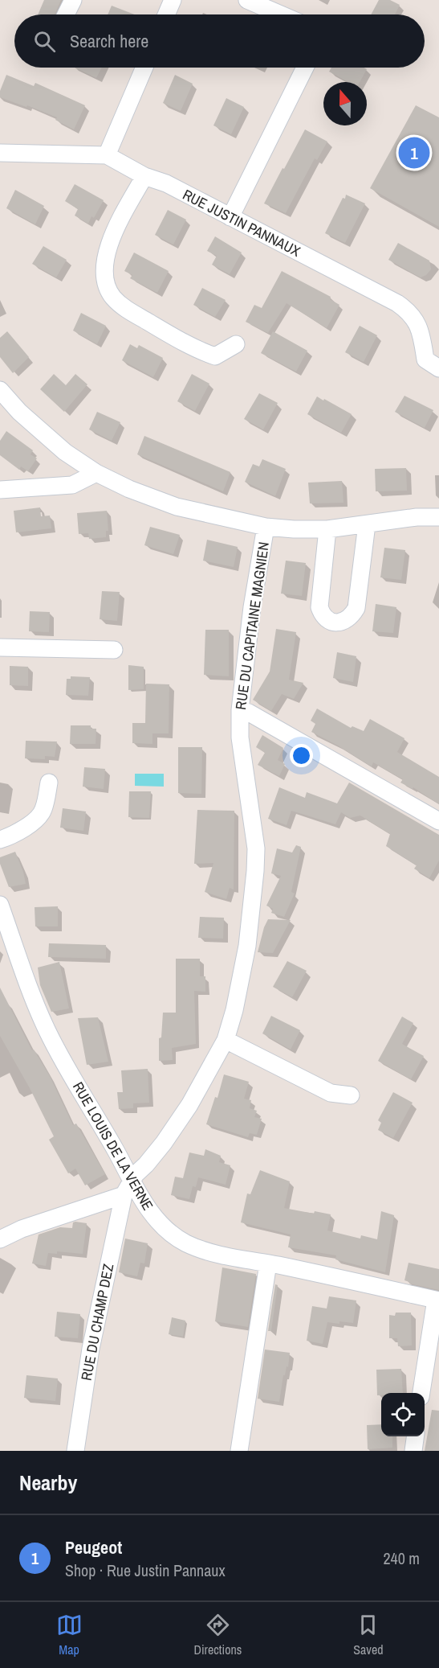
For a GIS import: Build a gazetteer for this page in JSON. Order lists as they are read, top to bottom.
{
  "streets": {
    "street": [
      "RUE JUSTIN PANNAUX",
      "RUE DU CAPITAINE MAGNIEN",
      "RUE LOUIS DE LA VERNE",
      "RUE DU CHAMP DEZ"
    ]
  },
  "crossings": [
    ["RUE DU CAPITAINE MAGNIEN", "RUE LOUIS DE LA VERNE"],
    ["RUE DU CAPITAINE MAGNIEN", "RUE DU CHAMP DEZ"],
    ["RUE LOUIS DE LA VERNE", "RUE DU CHAMP DEZ"]
  ],
  "north": "top",
  "page": {
    "search": "Search here",
    "pins": "1",
    "heading": "Nearby",
    "list": [
      {
        "mark": "1",
        "name": "Peugeot",
        "note": "Shop · Rue Justin Pannaux",
        "value": "240 m"
      }
    ],
    "nav": ["Map", "Directions", "Saved"]
  }
}
